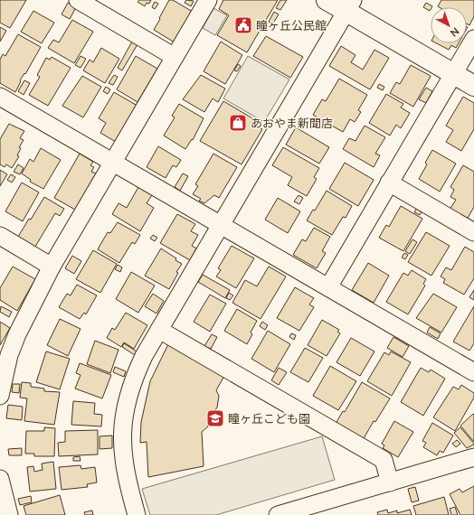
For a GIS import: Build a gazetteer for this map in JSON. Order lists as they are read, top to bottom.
{
  "places": {
    "public building": ["瞳ヶ丘公民館"],
    "shop": ["あおやま新聞店"],
    "school or university": ["瞳ヶ丘こども園"]
  },
  "north": "bottom right"
}
